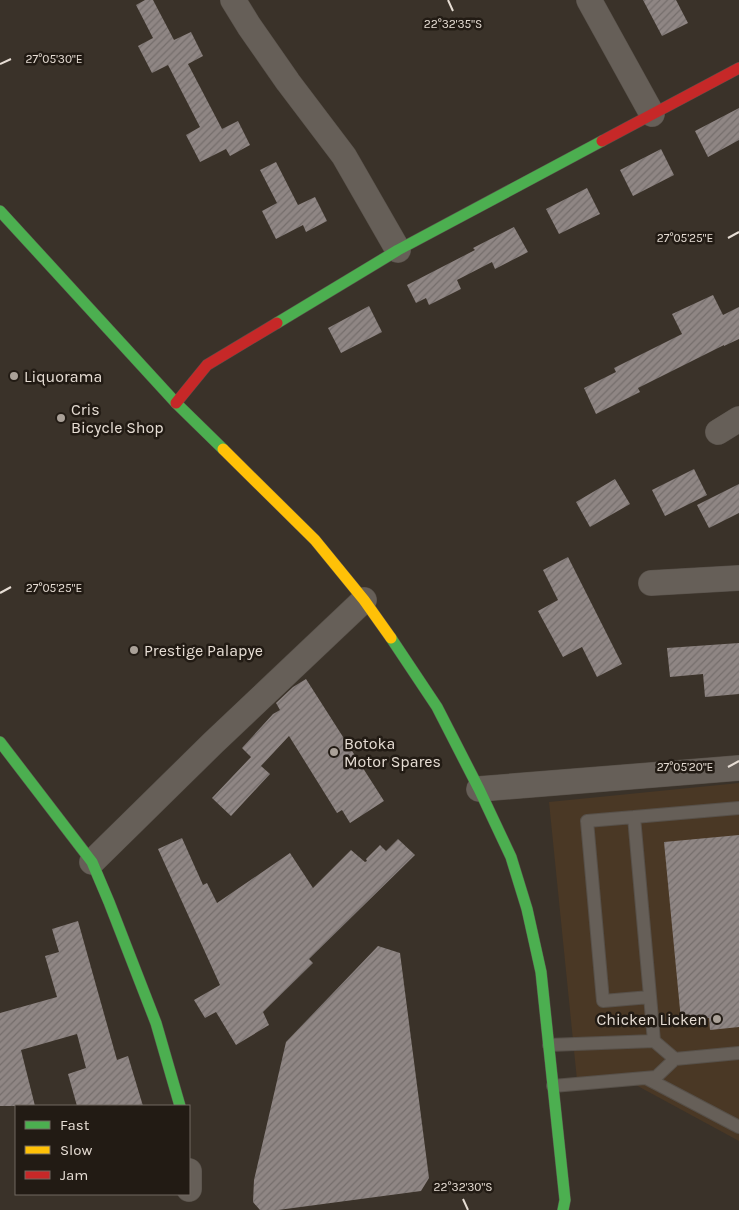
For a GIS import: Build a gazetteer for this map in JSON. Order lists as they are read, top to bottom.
{
  "places": [
    "Liquorama",
    "Cris Bicycle Shop",
    "Prestige Palapye",
    "Botoka Motor Spares",
    "Chicken Licken"
  ],
  "legend": ["Fast", "Slow", "Jam"],
  "coordinates": [
    "22°32'35\"S",
    "27°05'30\"E",
    "27°05'25\"E",
    "27°05'20\"E",
    "22°32'30\"S"
  ]
}
